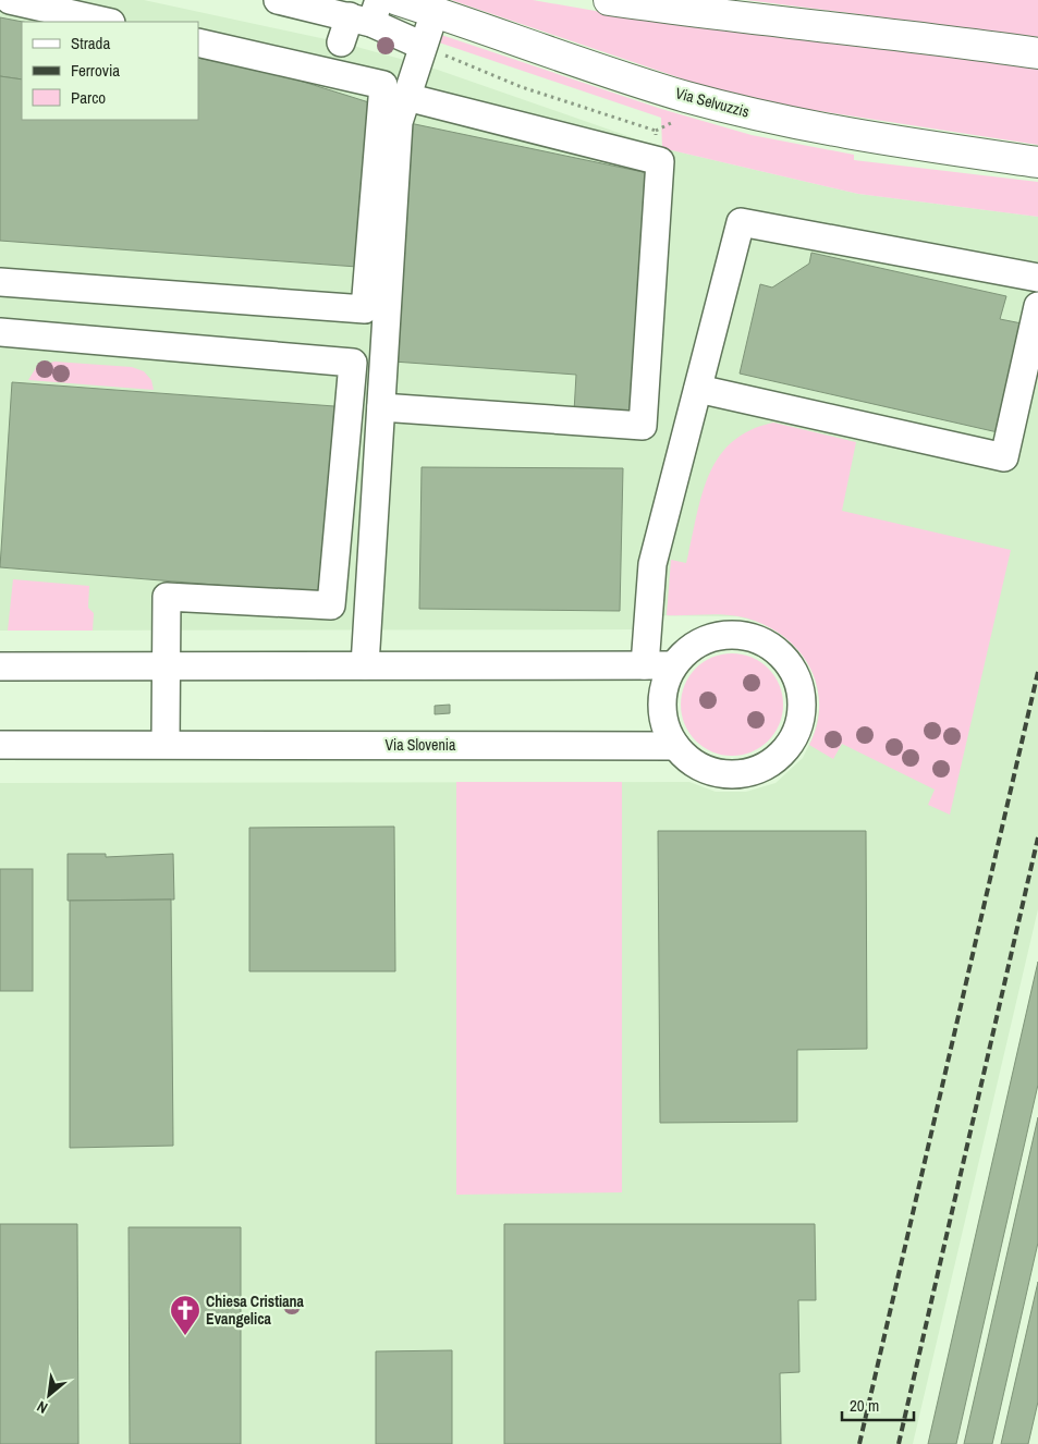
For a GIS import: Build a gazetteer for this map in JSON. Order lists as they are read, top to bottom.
{
  "streets": {
    "main road": ["Via Selvuzzis"],
    "street": ["Via Slovenia"]
  },
  "places": {
    "church": ["Chiesa Cristiana Evangelica"]
  },
  "legend": ["Strada", "Ferrovia", "Parco"],
  "scale_bar": "20 m",
  "north": "bottom left"
}
